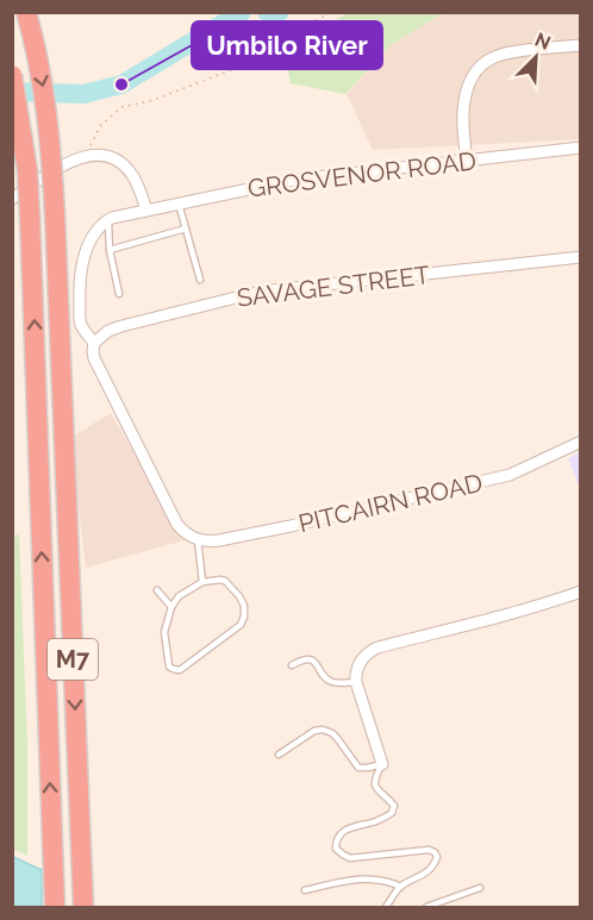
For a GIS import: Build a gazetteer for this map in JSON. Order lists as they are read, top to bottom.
{
  "streets": {
    "highway": ["M7"],
    "street": ["GROSVENOR ROAD", "SAVAGE STREET", "PITCAIRN ROAD"]
  },
  "places": ["Umbilo River"],
  "north": "top right"
}
